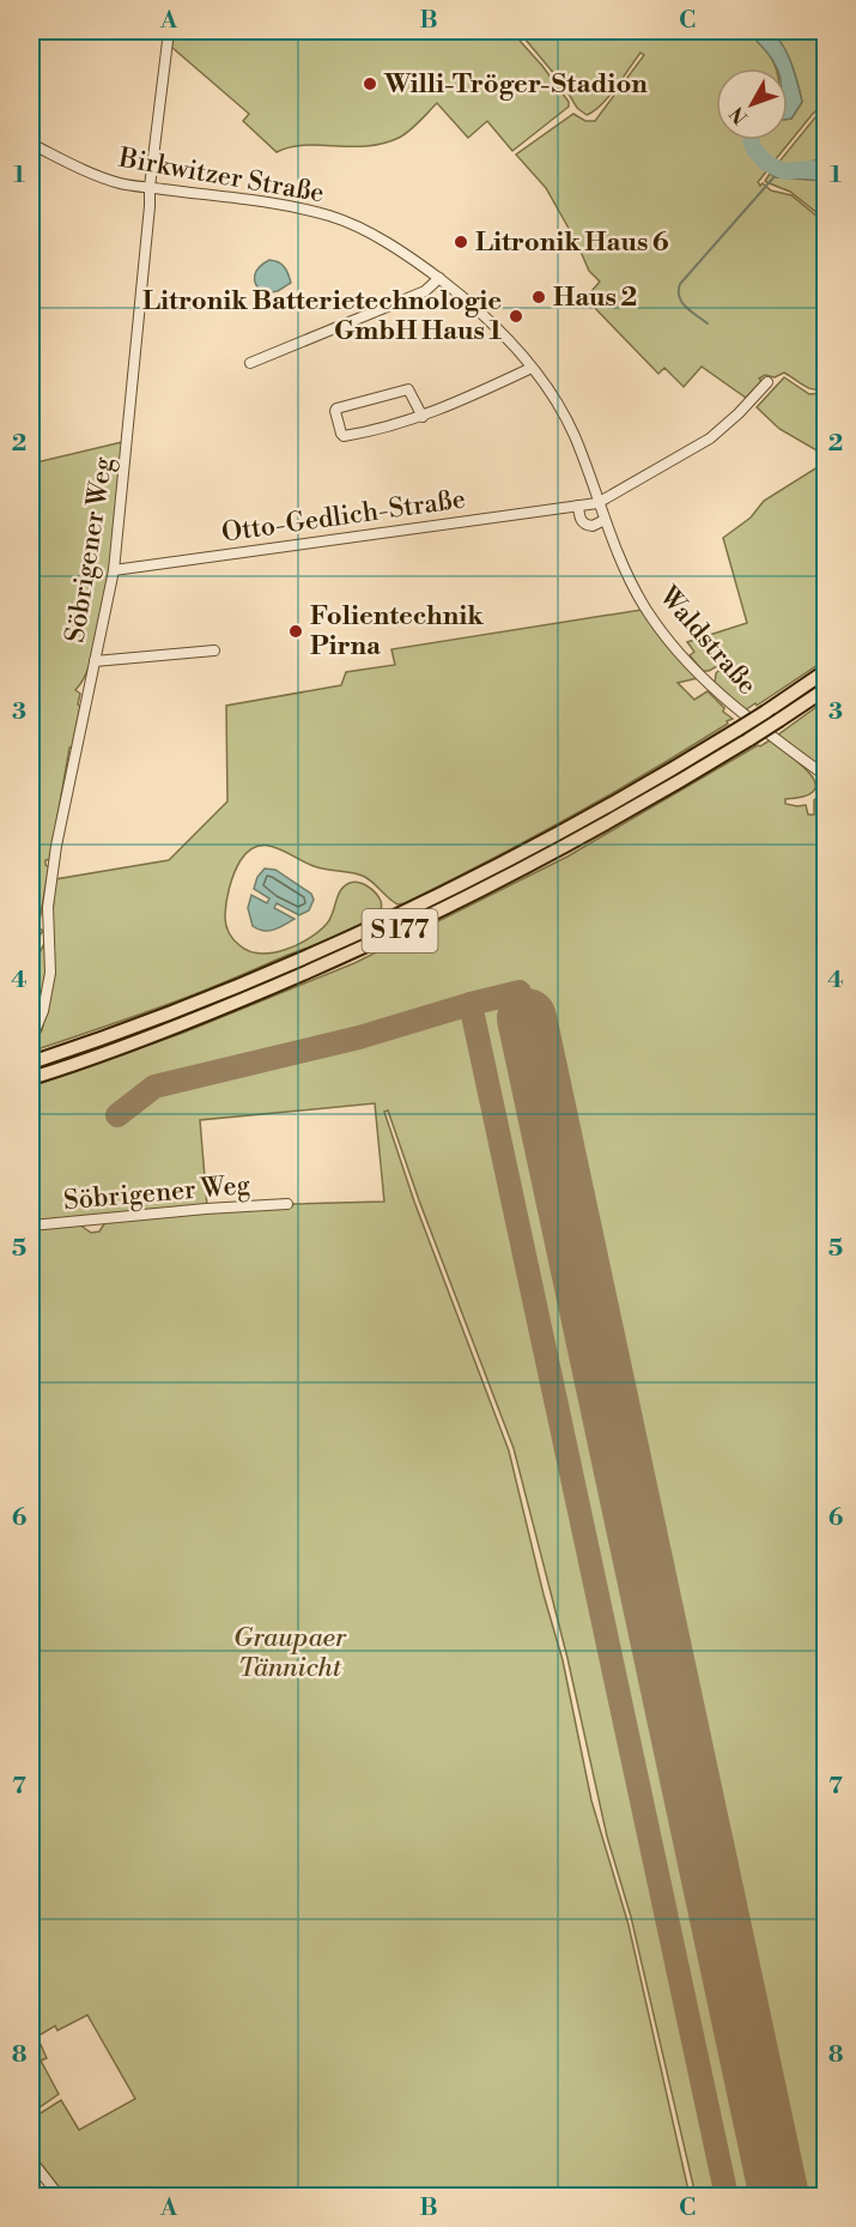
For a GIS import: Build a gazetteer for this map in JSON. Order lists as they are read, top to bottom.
{
  "streets": {
    "highway": ["S 177"],
    "street": [
      "Birkwitzer Straße",
      "Otto-Gedlich-Straße",
      "Söbrigener Weg",
      "Waldstraße"
    ]
  },
  "crossings": [
    ["Birkwitzer Straße", "Otto-Gedlich-Straße"],
    ["Birkwitzer Straße", "Söbrigener Weg"],
    ["Birkwitzer Straße", "Waldstraße"],
    ["Otto-Gedlich-Straße", "Söbrigener Weg"],
    ["Otto-Gedlich-Straße", "Waldstraße"]
  ],
  "parks": ["Graupaer Tännicht"],
  "places": [
    "Willi-Tröger-Stadion",
    "Litronik Haus 6",
    "Haus 2",
    "Litronik Batterietechnologie GmbH Haus 1",
    "Folientechnik Pirna"
  ],
  "north": "bottom left",
  "grid": {
    "columns": ["A", "B", "C"],
    "rows": [
      "1",
      "2",
      "3",
      "4",
      "5",
      "6",
      "7",
      "8"
    ]
  }
}
